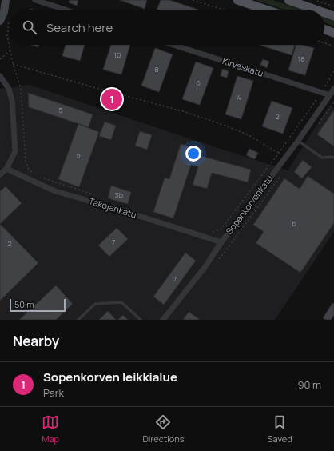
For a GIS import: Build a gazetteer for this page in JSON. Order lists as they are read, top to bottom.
{
  "streets": {
    "street": ["Kirveskatu", "Sopenkorvenkatu", "Takojankatu"]
  },
  "crossings": [
    ["Kirveskatu", "Sopenkorvenkatu"],
    ["Sopenkorvenkatu", "Takojankatu"]
  ],
  "house_numbers": [
    "10",
    "18",
    "8",
    "6",
    "4",
    "5",
    "2",
    "5",
    "3b",
    "6",
    "7",
    "2",
    "7"
  ],
  "scale_bar": "50 m",
  "page": {
    "search": "Search here",
    "pins": "1",
    "scale": "50 m",
    "heading": "Nearby",
    "list": [
      {
        "mark": "1",
        "name": "Sopenkorven leikkialue",
        "note": "Park",
        "value": "90 m"
      }
    ],
    "nav": ["Map", "Directions", "Saved"]
  }
}
